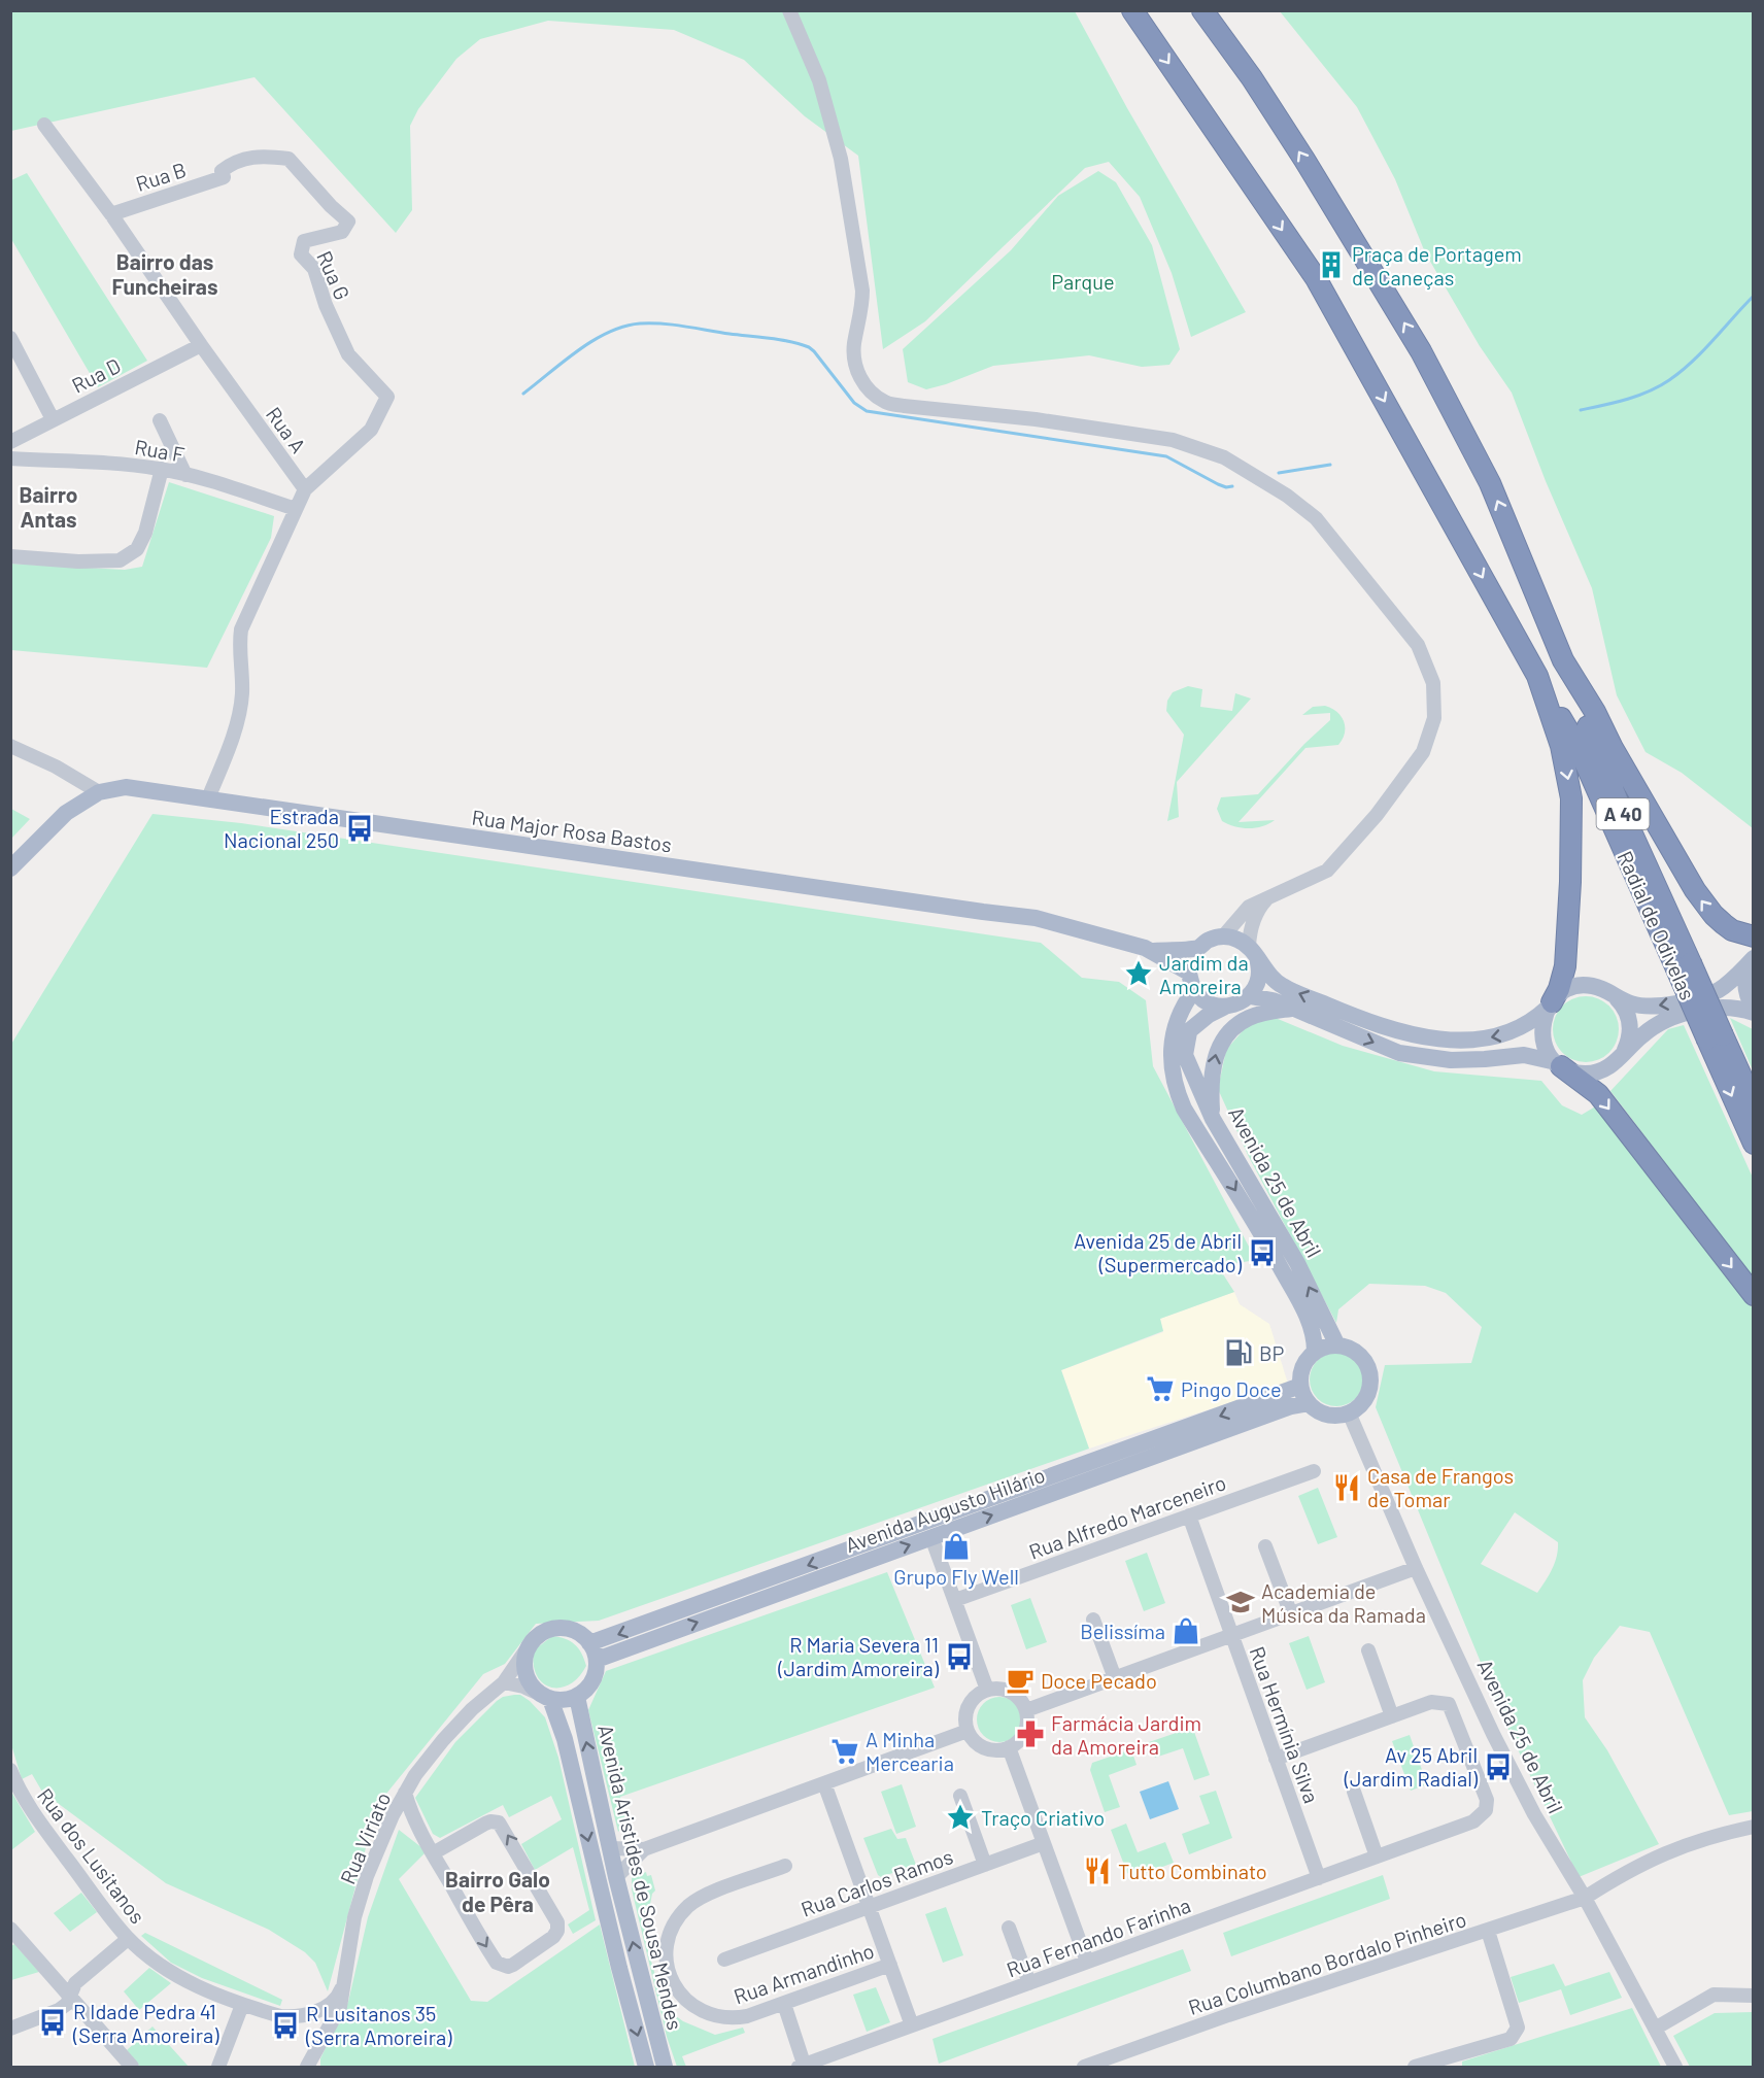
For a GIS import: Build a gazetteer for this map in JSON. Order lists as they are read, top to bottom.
{
  "streets": {
    "highway": ["A 40", "Radial de Odivelas"],
    "main road": [
      "Rua Major Rosa Bastos",
      "Avenida 25 de Abril",
      "Avenida Augusto Hilário",
      "Avenida Aristides de Sousa Mendes"
    ],
    "street": [
      "Rua B",
      "Rua G",
      "Rua D",
      "Rua A",
      "Rua F",
      "Rua Alfredo Marceneiro",
      "Rua Hermínia Silva",
      "Rua Viriato",
      "Rua dos Lusitanos",
      "Rua Carlos Ramos",
      "Rua Fernando Farinha",
      "Rua Columbano Bordalo Pinheiro",
      "Rua Armandinho"
    ]
  },
  "crossings": [
    ["Rua B", "Rua G"],
    ["Rua B", "Rua A"],
    ["Rua G", "Rua A"],
    ["Rua D", "Rua A"],
    ["Avenida 25 de Abril", "Avenida Augusto Hilário"],
    ["Avenida 25 de Abril", "Rua Columbano Bordalo Pinheiro"],
    ["Avenida Augusto Hilário", "Rua Viriato"],
    ["Avenida Augusto Hilário", "Avenida Aristides de Sousa Mendes"],
    ["Rua Alfredo Marceneiro", "Rua Hermínia Silva"],
    ["Rua Hermínia Silva", "Rua Fernando Farinha"],
    ["Rua Viriato", "Rua dos Lusitanos"],
    ["Rua Viriato", "Avenida Aristides de Sousa Mendes"]
  ],
  "districts": ["Bairro das Funcheiras", "Bairro Antas", "Bairro Galo de Pêra"],
  "parks": ["Parque"],
  "places": {
    "building": ["Praça de Portagem de Caneças"],
    "bus stop": [
      "Estrada Nacional 250",
      "Avenida 25 de Abril (Supermercado)",
      "R Maria Severa 11 (Jardim Amoreira)",
      "Av 25 Abril (Jardim Radial)",
      "R Idade Pedra 41 (Serra Amoreira)",
      "R Lusitanos 35 (Serra Amoreira)"
    ],
    "place": ["Jardim da Amoreira", "Traço Criativo"],
    "fuel station": ["BP"],
    "supermarket": ["Pingo Doce", "A Minha Mercearia"],
    "restaurant": ["Casa de Frangos de Tomar", "Tutto Combinato"],
    "shop": ["Grupo Fly Well", "Belissíma"],
    "school or university": ["Academia de Música da Ramada"],
    "cafe": ["Doce Pecado"],
    "pharmacy": ["Farmácia Jardim da Amoreira"]
  }
}
